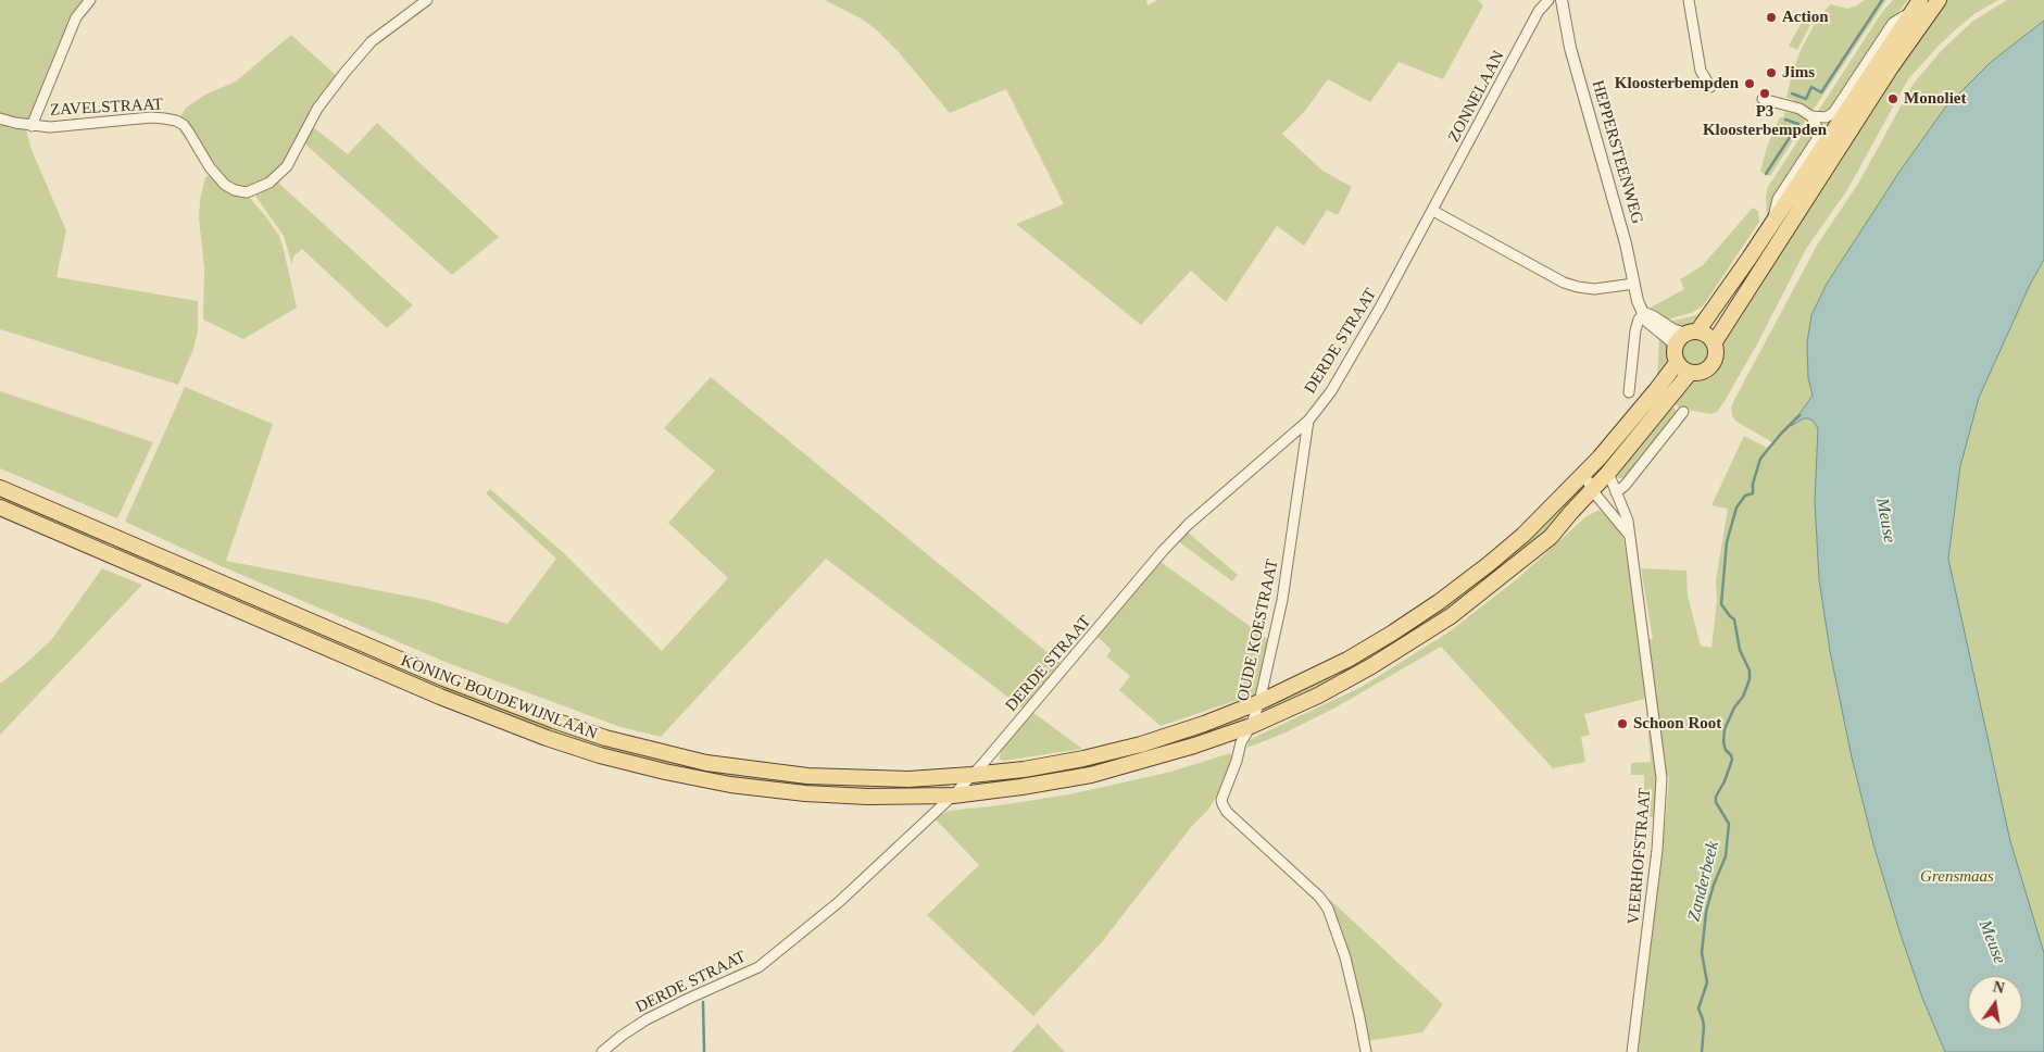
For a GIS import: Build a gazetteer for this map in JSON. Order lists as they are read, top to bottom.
{
  "streets": {
    "main road": ["KONING BOUDEWIJNLAAN"],
    "street": [
      "ZONNELAAN",
      "ZAVELSTRAAT",
      "HEPPERSTEENWEG",
      "DERDE STRAAT",
      "OUDE KOESTRAAT",
      "VEERHOFSTRAAT"
    ]
  },
  "crossings": [
    ["ZONNELAAN", "DERDE STRAAT"],
    ["DERDE STRAAT", "OUDE KOESTRAAT"],
    ["DERDE STRAAT", "KONING BOUDEWIJNLAAN"],
    ["OUDE KOESTRAAT", "KONING BOUDEWIJNLAAN"],
    ["KONING BOUDEWIJNLAAN", "VEERHOFSTRAAT"]
  ],
  "water": ["Meuse", "Zanderbeek"],
  "parks": ["Grensmaas"],
  "places": [
    "Action",
    "Jims",
    "Kloosterbempden",
    "P3 Kloosterbempden",
    "Monoliet",
    "Schoon Root"
  ],
  "north": "top"
}
